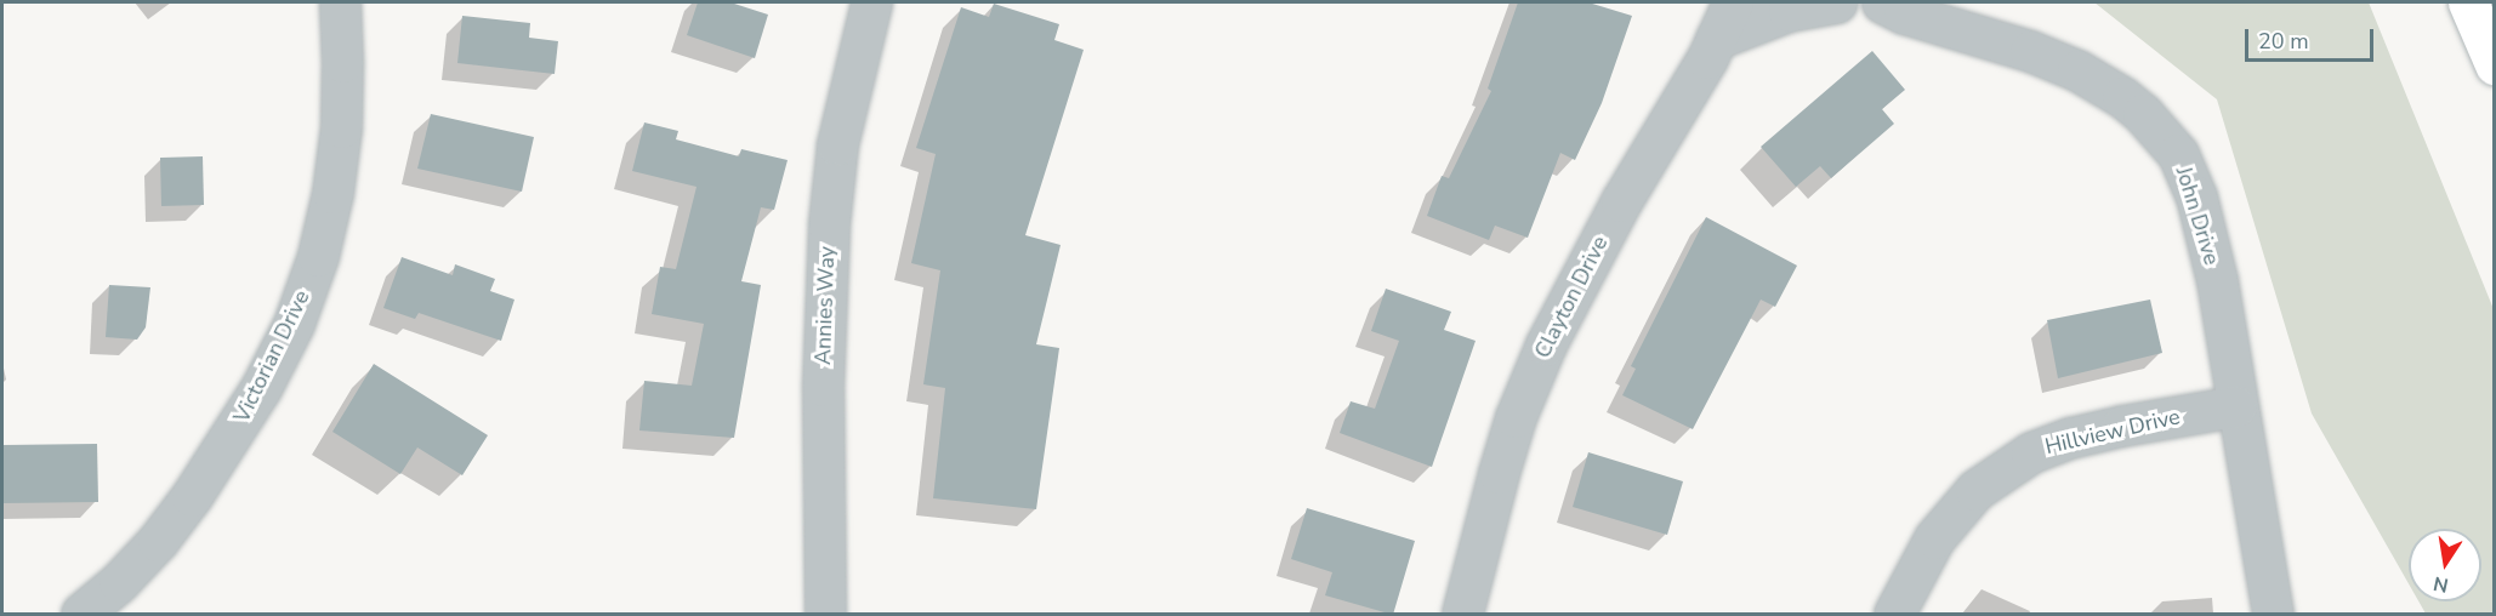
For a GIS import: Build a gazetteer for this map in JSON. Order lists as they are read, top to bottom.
{
  "streets": {
    "street": [
      "John Drive",
      "Clayton Drive",
      "Annies Way",
      "Victorian Drive",
      "Hillview Drive"
    ]
  },
  "crossings": [
    ["John Drive", "Hillview Drive"]
  ],
  "scale_bar": "20 m",
  "north": "bottom"
}
